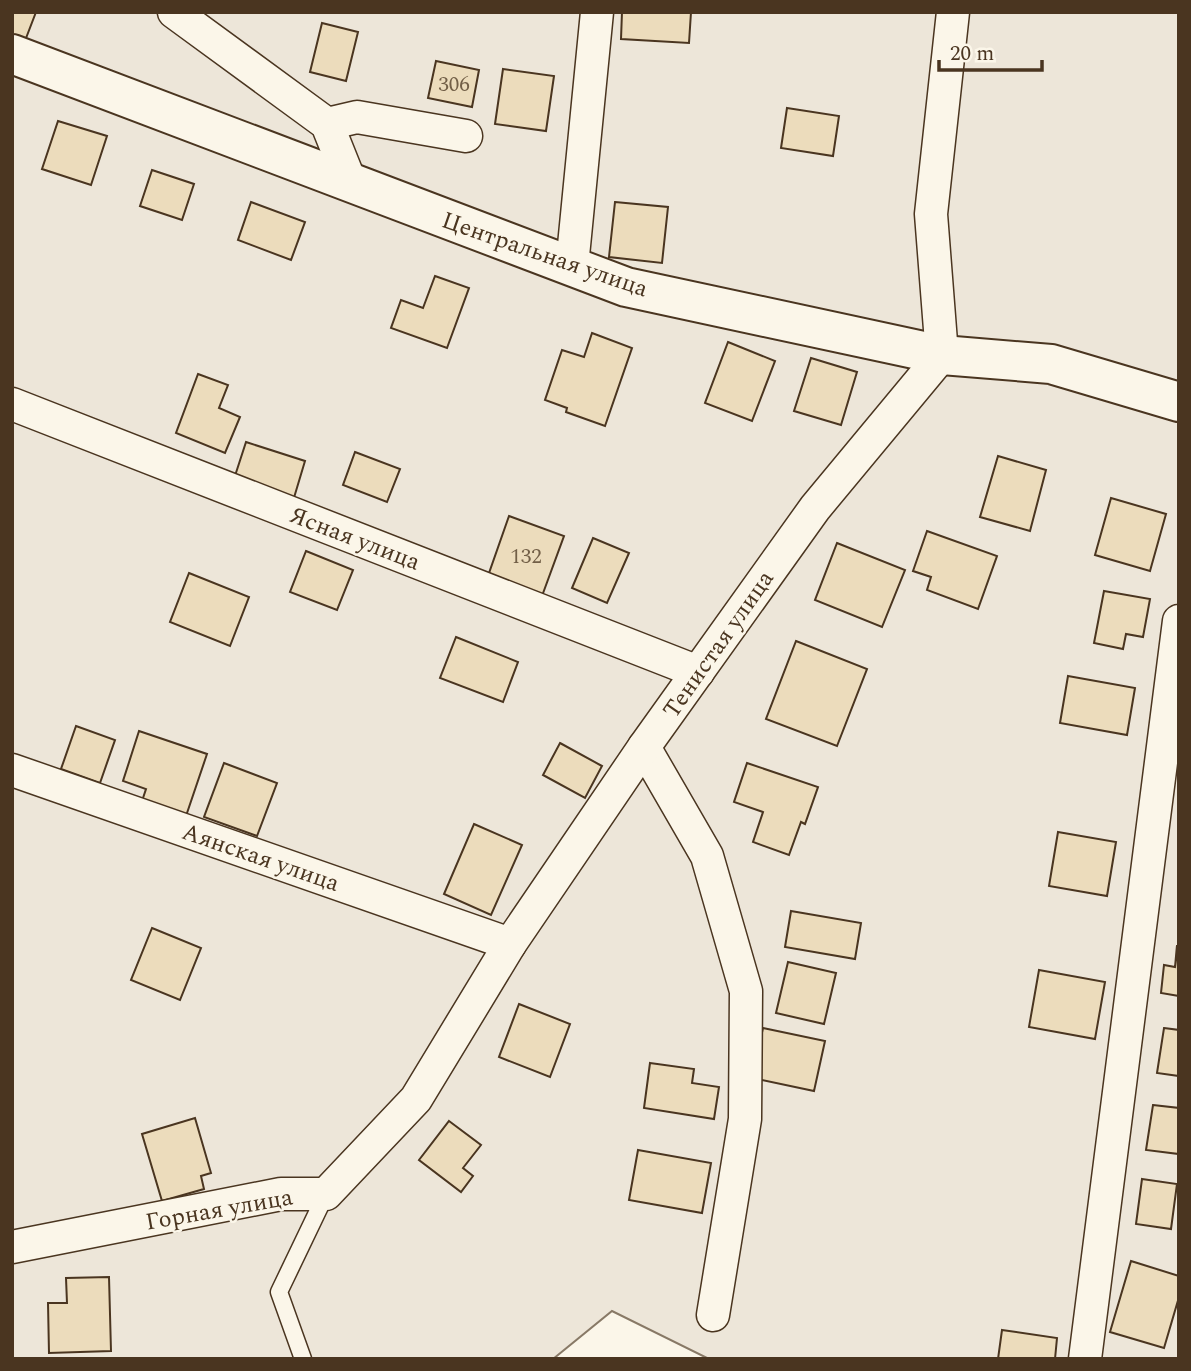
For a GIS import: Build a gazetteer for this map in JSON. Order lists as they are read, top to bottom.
{
  "streets": {
    "main road": ["Центральная улица"],
    "street": [
      "Ясная улица",
      "Тенистая улица",
      "Аянская улица",
      "Горная улица"
    ]
  },
  "crossings": [
    ["Центральная улица", "Тенистая улица"],
    ["Ясная улица", "Тенистая улица"],
    ["Тенистая улица", "Аянская улица"],
    ["Тенистая улица", "Горная улица"],
    ["Аянская улица", "Горная улица"]
  ],
  "house_numbers": ["306", "132"],
  "scale_bar": "20 m"
}
